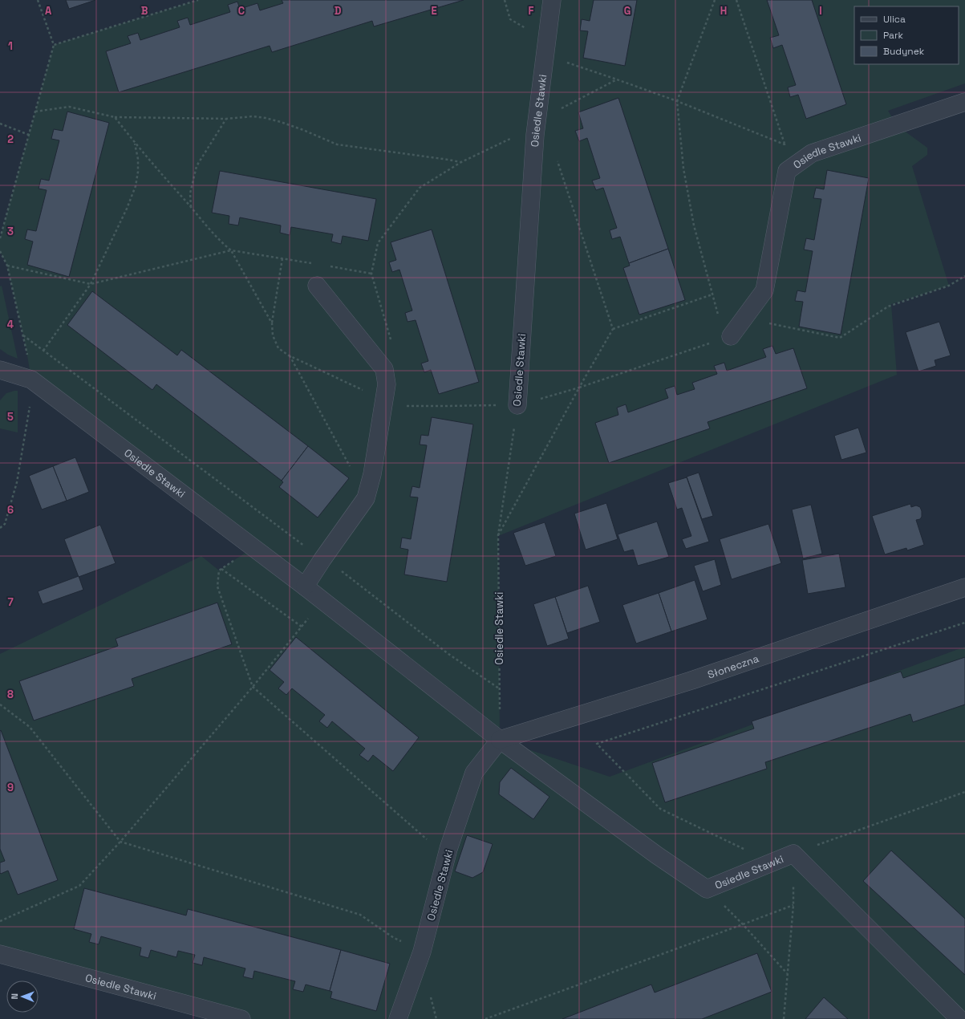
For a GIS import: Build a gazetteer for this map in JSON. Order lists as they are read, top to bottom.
{
  "streets": {
    "street": ["Osiedle Stawki", "Słoneczna"]
  },
  "crossings": [
    ["Osiedle Stawki", "Słoneczna"]
  ],
  "legend": ["Ulica", "Park", "Budynek"],
  "north": "left",
  "grid": {
    "columns": [
      "A",
      "B",
      "C",
      "D",
      "E",
      "F",
      "G",
      "H",
      "I"
    ],
    "rows": [
      "1",
      "2",
      "3",
      "4",
      "5",
      "6",
      "7",
      "8",
      "9"
    ]
  }
}
